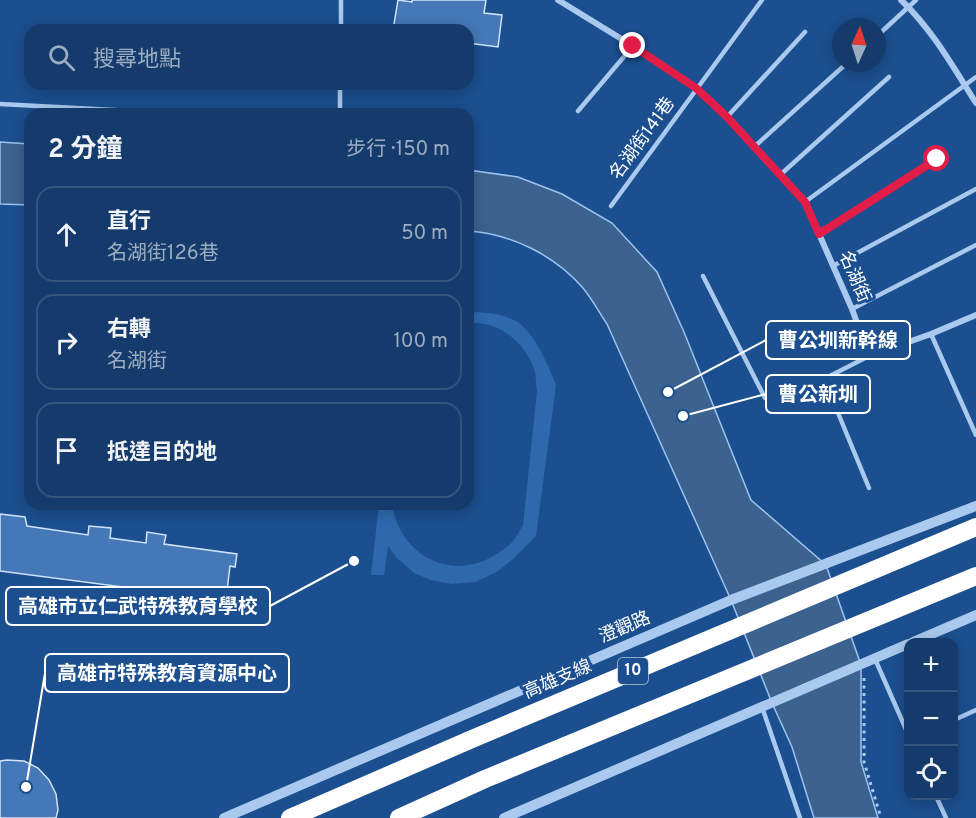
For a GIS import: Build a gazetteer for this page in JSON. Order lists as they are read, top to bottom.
{
  "streets": {
    "highway": ["10", "高雄支線"],
    "street": ["名湖街", "澄觀路"],
    "lane": ["名湖街141巷"]
  },
  "crossings": [
    ["名湖街141巷", "名湖街"]
  ],
  "places": [
    "曹公圳新幹線",
    "曹公新圳",
    "高雄市立仁武特殊教育學校",
    "高雄市特殊教育資源中心"
  ],
  "north": "top",
  "page": {
    "search": "搜尋地點",
    "heading": ["2 分鐘", "步行 · 150 m"],
    "list": [
      ["直行", "名湖街126巷", "50 m"],
      ["右轉", "名湖街", "100 m"],
      "抵達目的地"
    ],
    "map_buttons": ["+", "−"]
  }
}
